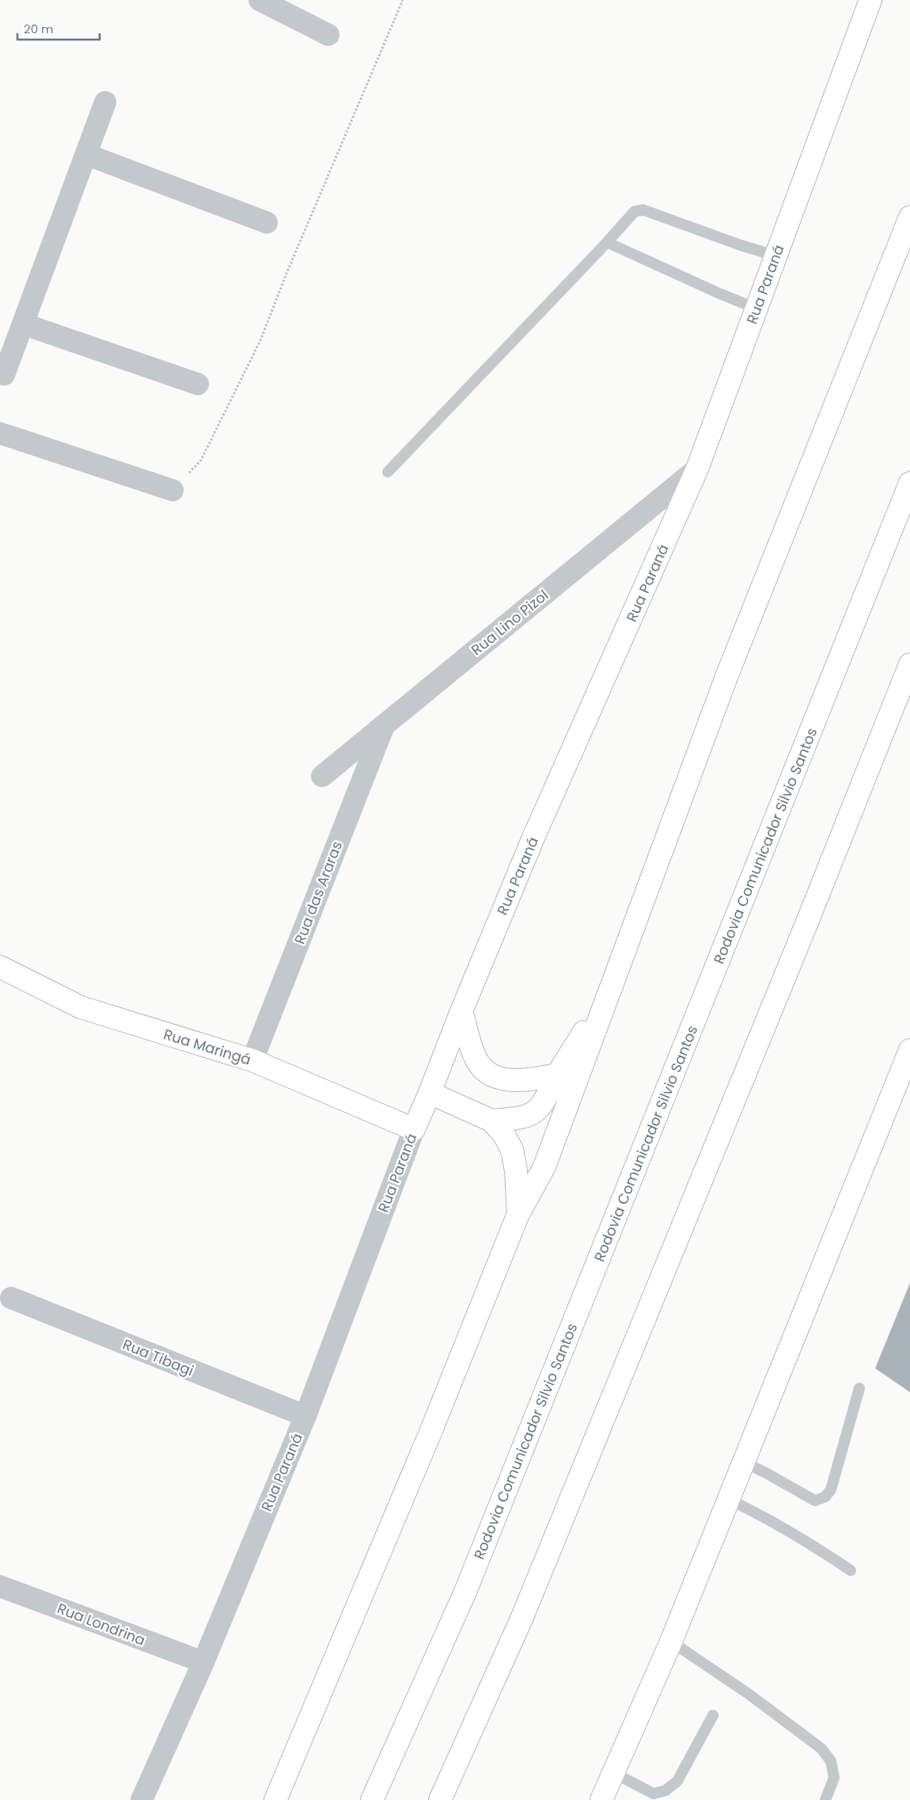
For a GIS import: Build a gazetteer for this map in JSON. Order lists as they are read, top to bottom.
{
  "streets": {
    "main road": ["Rua Paraná", "Rodovia Comunicador Silvio Santos", "Rua Maringá"],
    "street": [
      "Rua Lino Pizol",
      "Rua das Araras",
      "Rua Tibagi",
      "Rua Londrina"
    ]
  },
  "crossings": [
    ["Rua Paraná", "Rua Lino Pizol"],
    ["Rua Paraná", "Rua Maringá"],
    ["Rua Paraná", "Rua Tibagi"],
    ["Rua Paraná", "Rua Londrina"],
    ["Rua Lino Pizol", "Rua das Araras"],
    ["Rua das Araras", "Rua Maringá"]
  ],
  "scale_bar": "20 m"
}
